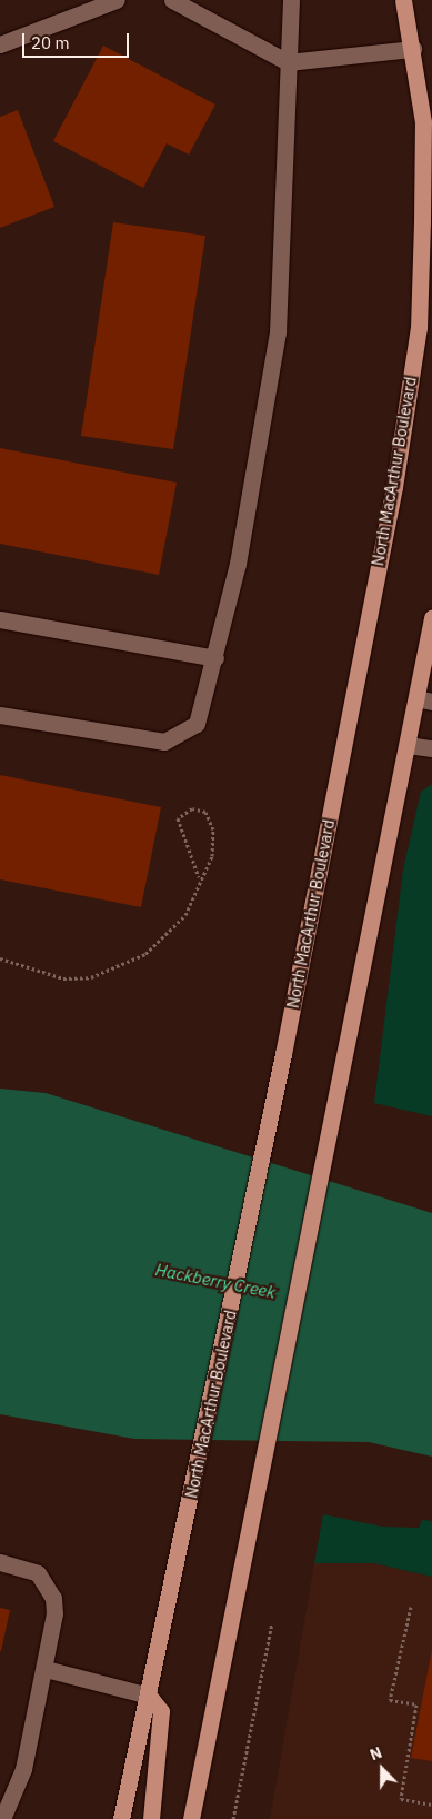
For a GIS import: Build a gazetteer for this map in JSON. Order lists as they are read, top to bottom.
{
  "streets": {
    "main road": ["North MacArthur Boulevard"]
  },
  "water": ["Hackberry Creek"],
  "scale_bar": "20 m",
  "north": "top"
}
